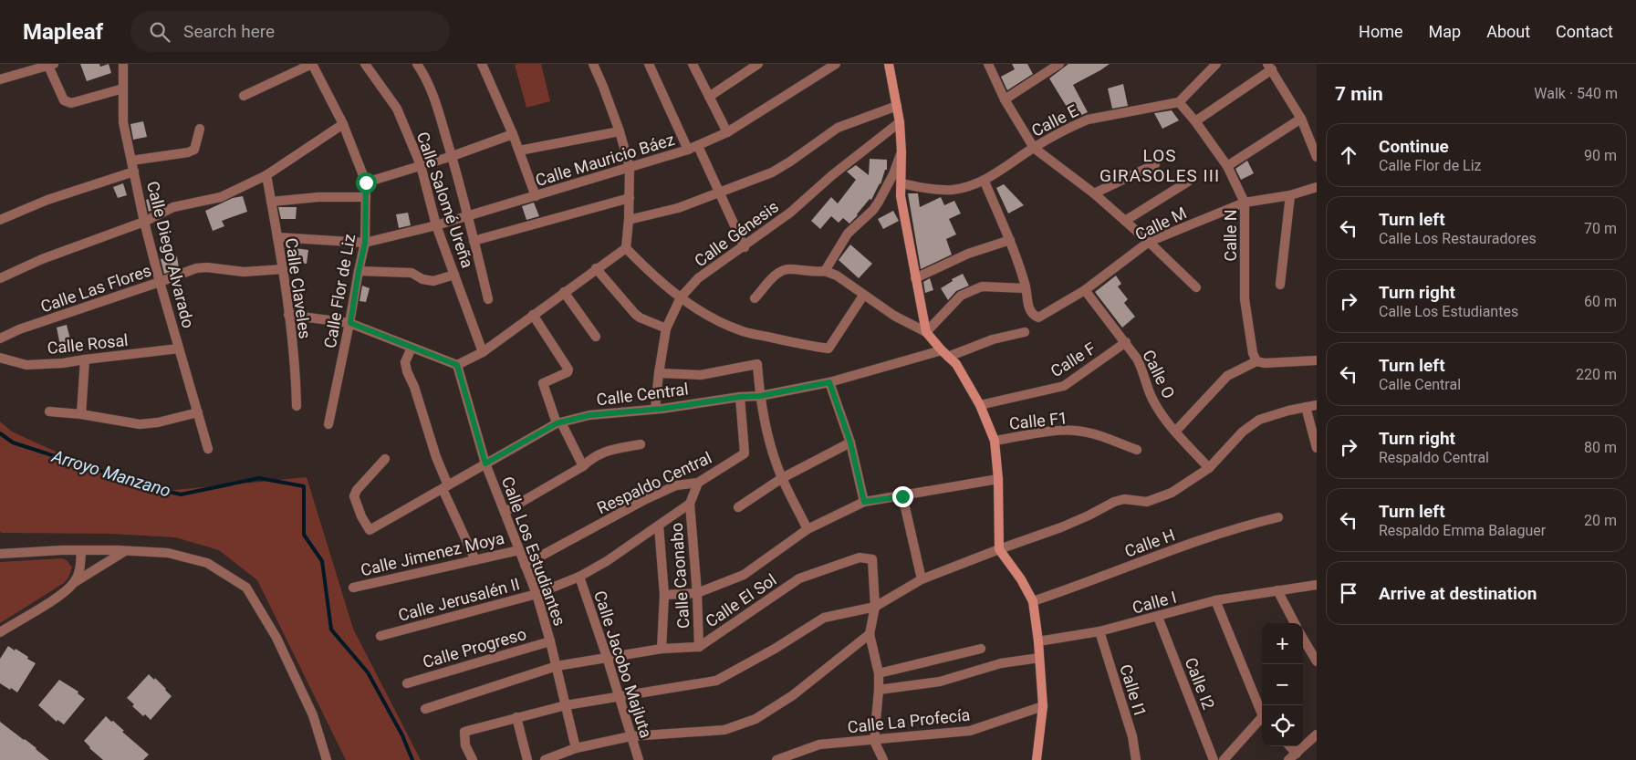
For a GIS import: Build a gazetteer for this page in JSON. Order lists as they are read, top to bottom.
{
  "streets": {
    "street": [
      "Calle E",
      "Calle Mauricio Báez",
      "Calle Salomé Ureña",
      "Calle M",
      "Calle Génesis",
      "Calle N",
      "Calle Diego Alvarado",
      "Calle Las Flores",
      "Calle Claveles",
      "Calle Flor de Liz",
      "Calle Rosal",
      "Calle F",
      "Calle O",
      "Calle Central",
      "Calle F1",
      "Respaldo Central",
      "Calle H",
      "Calle Los Estudiantes",
      "Calle Jimenez Moya",
      "Calle Caonabo",
      "Calle Jerusalén II",
      "Calle El Sol",
      "Calle I",
      "Calle Progreso",
      "Calle Jacobo Majluta",
      "Calle I2",
      "Calle I1",
      "Calle La Profecía"
    ]
  },
  "crossings": [
    ["Calle E", "Calle N"],
    ["Calle Mauricio Báez", "Calle Salomé Ureña"],
    ["Calle Mauricio Báez", "Calle Claveles"],
    ["Calle Mauricio Báez", "Calle Flor de Liz"],
    ["Calle M", "Calle N"],
    ["Calle M", "Calle O"],
    ["Calle Génesis", "Calle Central"],
    ["Calle Diego Alvarado", "Calle Las Flores"],
    ["Calle Diego Alvarado", "Calle Rosal"],
    ["Calle Las Flores", "Calle Claveles"],
    ["Calle F", "Calle O"],
    ["Calle Central", "Respaldo Central"],
    ["Calle Central", "Calle Los Estudiantes"],
    ["Respaldo Central", "Calle Los Estudiantes"],
    ["Calle Los Estudiantes", "Calle Jimenez Moya"],
    ["Calle Los Estudiantes", "Calle Jerusalén II"],
    ["Calle Los Estudiantes", "Calle El Sol"],
    ["Calle Los Estudiantes", "Calle Progreso"],
    ["Calle Caonabo", "Calle Jerusalén II"],
    ["Calle Caonabo", "Calle El Sol"],
    ["Calle Jerusalén II", "Calle Jacobo Majluta"],
    ["Calle El Sol", "Calle Jacobo Majluta"],
    ["Calle El Sol", "Calle La Profecía"],
    ["Calle I", "Calle I2"],
    ["Calle I", "Calle I1"]
  ],
  "districts": ["LOS GIRASOLES III"],
  "water": ["Arroyo Manzano"],
  "page": {
    "header": "Mapleaf",
    "search": "Search here",
    "nav": [
      "Home",
      "Map",
      "About",
      "Contact"
    ],
    "heading": ["7 min", "Walk · 540 m"],
    "list": [
      ["Continue", "Calle Flor de Liz", "90 m"],
      ["Turn left", "Calle Los Restauradores", "70 m"],
      ["Turn right", "Calle Los Estudiantes", "60 m"],
      ["Turn left", "Calle Central", "220 m"],
      ["Turn right", "Respaldo Central", "80 m"],
      ["Turn left", "Respaldo Emma Balaguer", "20 m"],
      "Arrive at destination"
    ],
    "map_buttons": ["+", "−"]
  }
}
